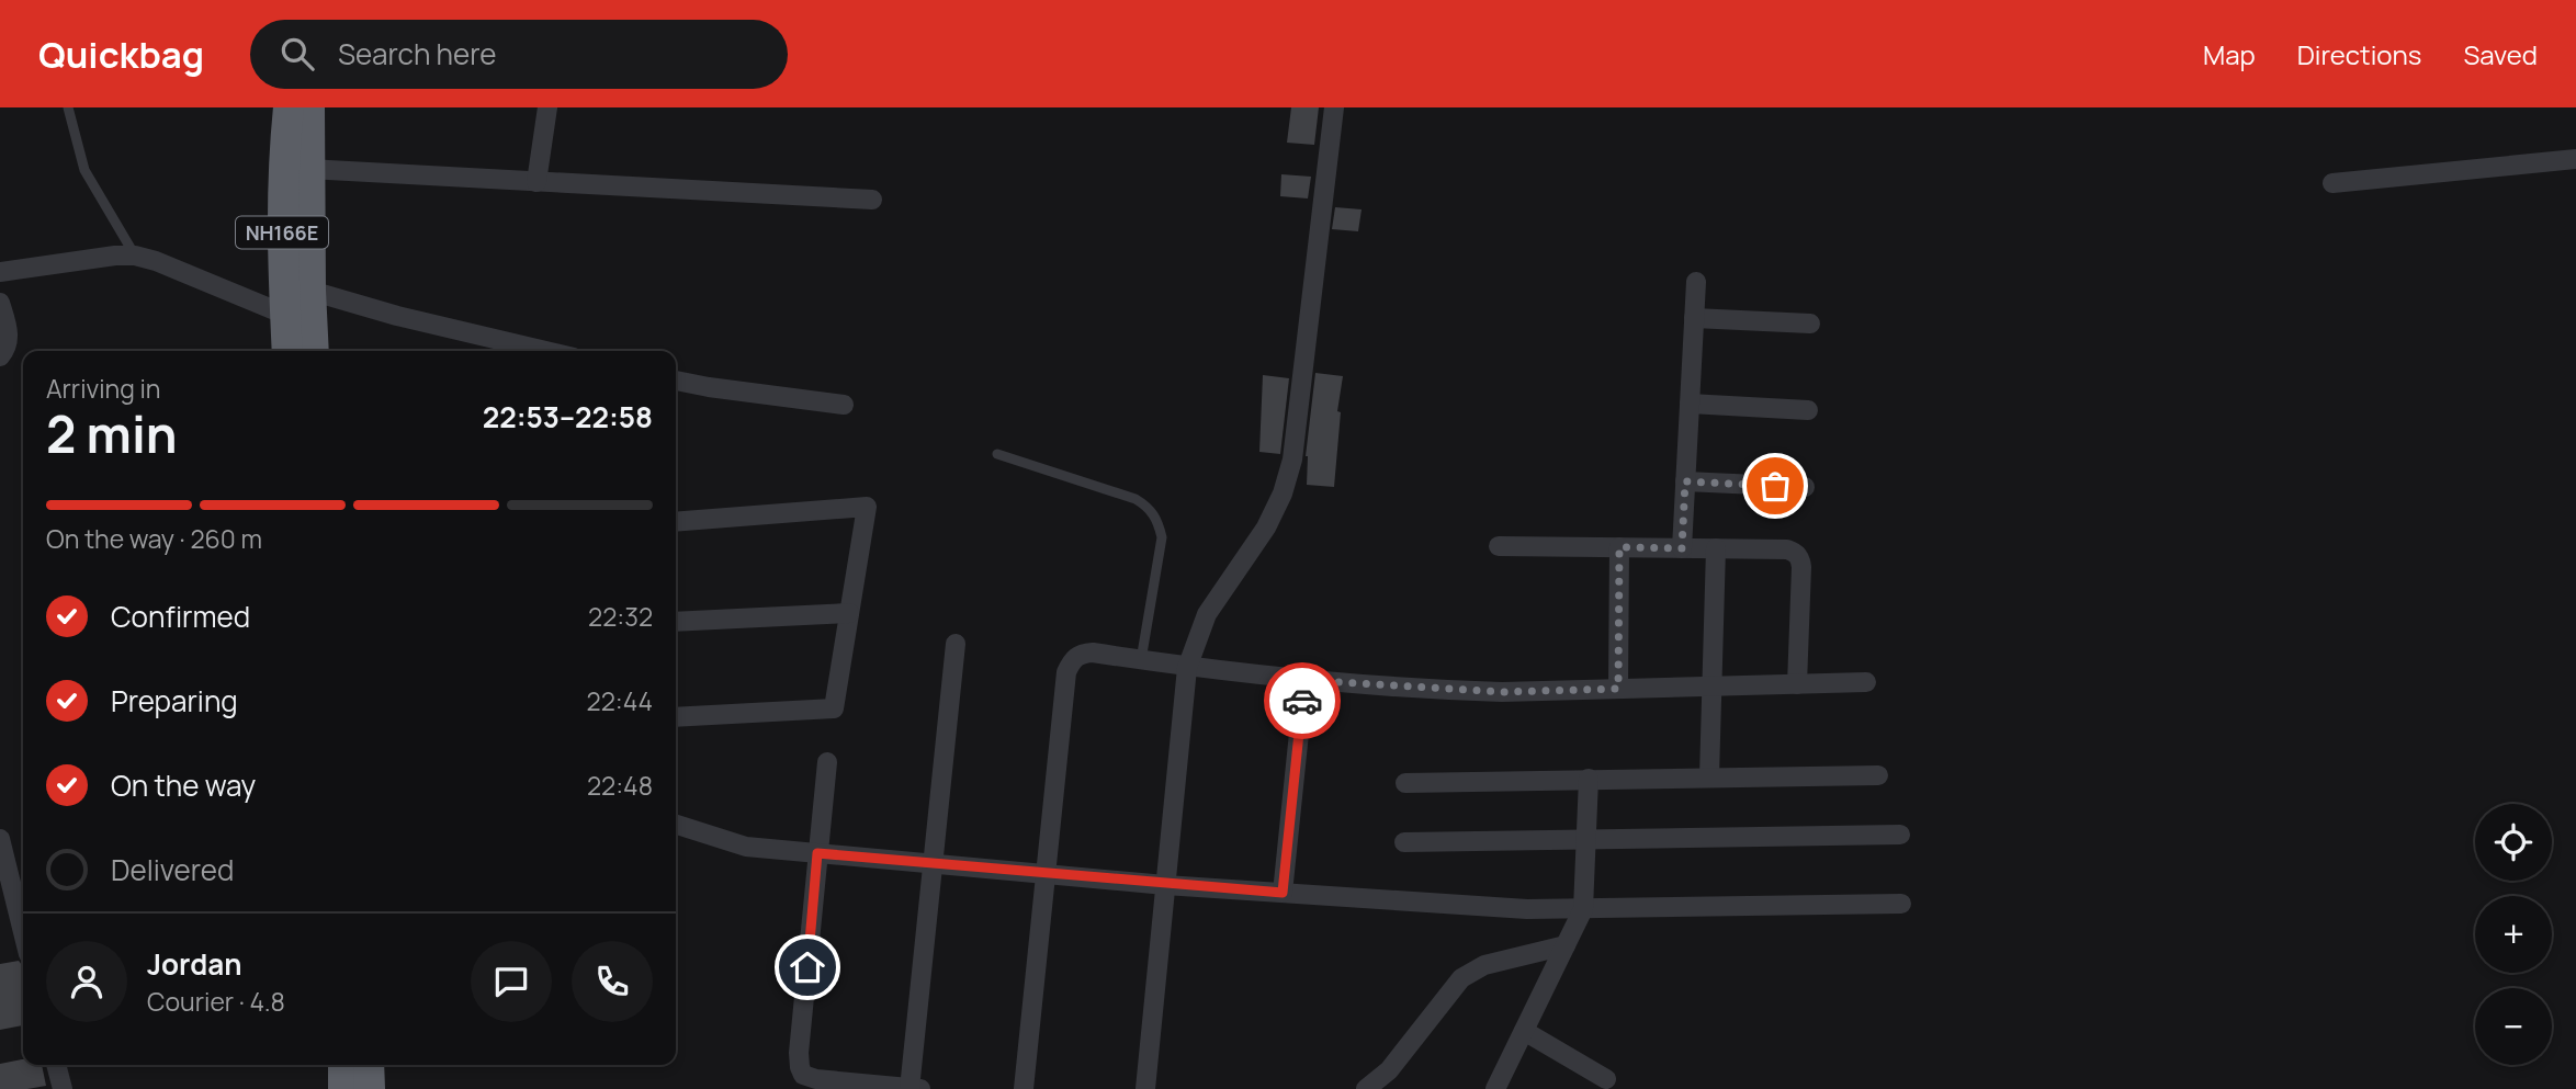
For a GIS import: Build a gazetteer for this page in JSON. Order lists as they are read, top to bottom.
{
  "streets": {
    "highway": ["NH166E"]
  },
  "page": {
    "header": "Quickbag",
    "search": "Search here",
    "nav": ["Map", "Directions", "Saved"],
    "heading": ["2 min", "Arriving in", "22:53–22:58"],
    "panel": ["Jordan", "Courier · 4.8"],
    "bar": "On the way · 260 m",
    "list": [
      ["Confirmed", "22:32"],
      ["Preparing", "22:44"],
      ["On the way", "22:48"],
      "Delivered"
    ],
    "map_buttons": ["+", "−"]
  }
}
